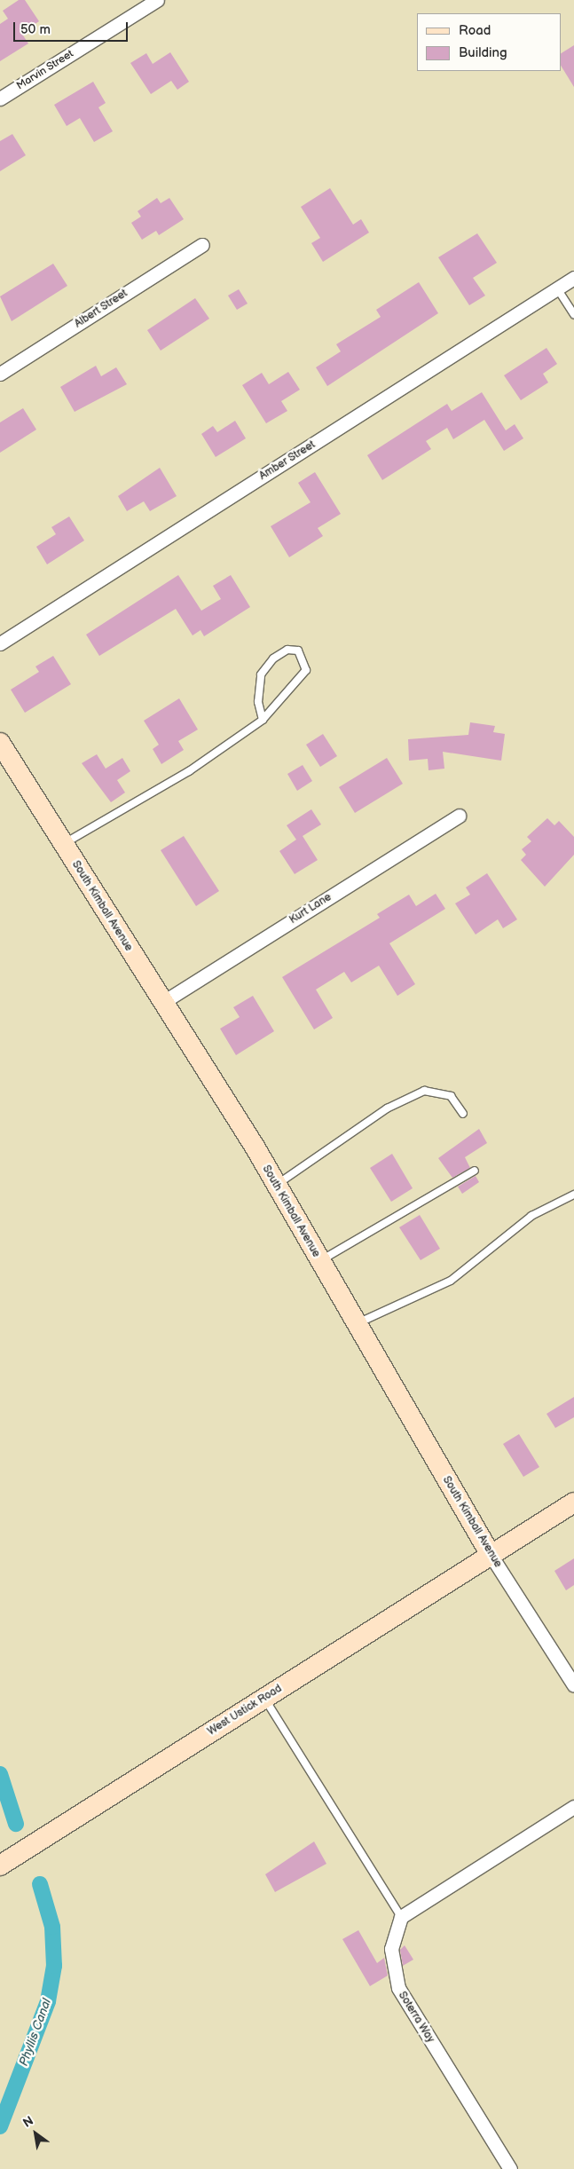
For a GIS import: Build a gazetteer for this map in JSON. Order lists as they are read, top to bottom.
{
  "streets": {
    "street": [
      "Marvin Street",
      "Albert Street",
      "Amber Street",
      "South Kimball Avenue",
      "Kurt Lane",
      "West Ustick Road",
      "Soterra Way"
    ]
  },
  "crossings": [
    ["South Kimball Avenue", "Kurt Lane"],
    ["South Kimball Avenue", "West Ustick Road"]
  ],
  "water": ["Phyllis Canal"],
  "legend": ["Road", "Building"],
  "scale_bar": "50 m",
  "north": "top left"
}
